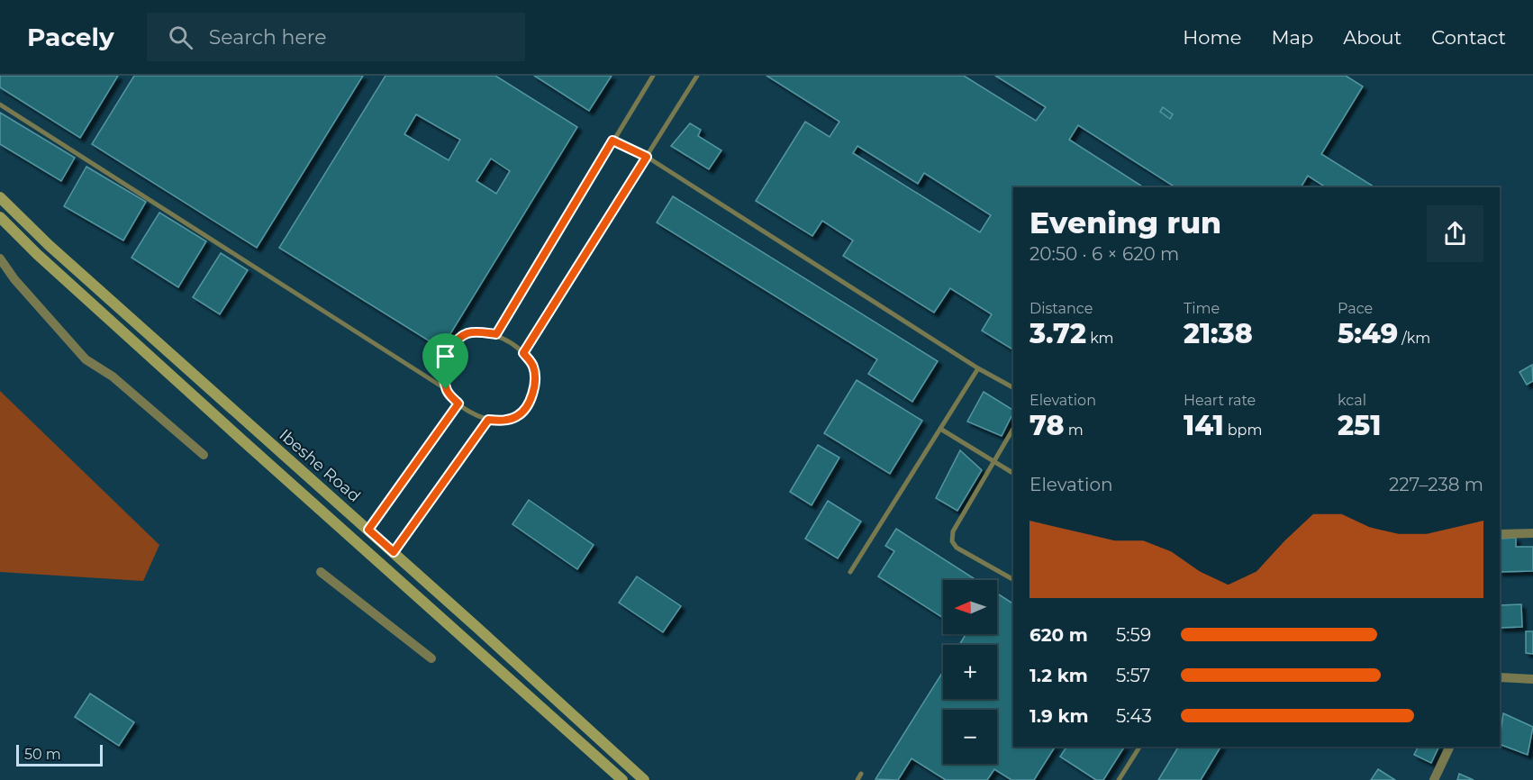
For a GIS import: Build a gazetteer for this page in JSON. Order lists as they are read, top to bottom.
{
  "streets": {
    "main road": ["Ibeshe Road"]
  },
  "scale_bar": "50 m",
  "north": "left",
  "page": {
    "header": "Pacely",
    "search": "Search here",
    "nav": [
      "Home",
      "Map",
      "About",
      "Contact"
    ],
    "heading": ["Evening run", "20:50 · 6 × 620 m"],
    "stats": [
      ["Distance", "3.72 km"],
      ["Time", "21:38"],
      ["Pace", "5:49 /km"],
      ["Elevation", "78 m"],
      ["Heart rate", "141 bpm"],
      ["kcal", "251"]
    ],
    "chart": ["Elevation", "227–238 m"],
    "map_buttons": ["+", "−"],
    "list": [
      {
        "name": "620 m",
        "note": "5:59"
      },
      {
        "name": "1.2 km",
        "note": "5:57"
      },
      {
        "name": "1.9 km",
        "note": "5:43"
      }
    ],
    "scale": "50 m"
  }
}
